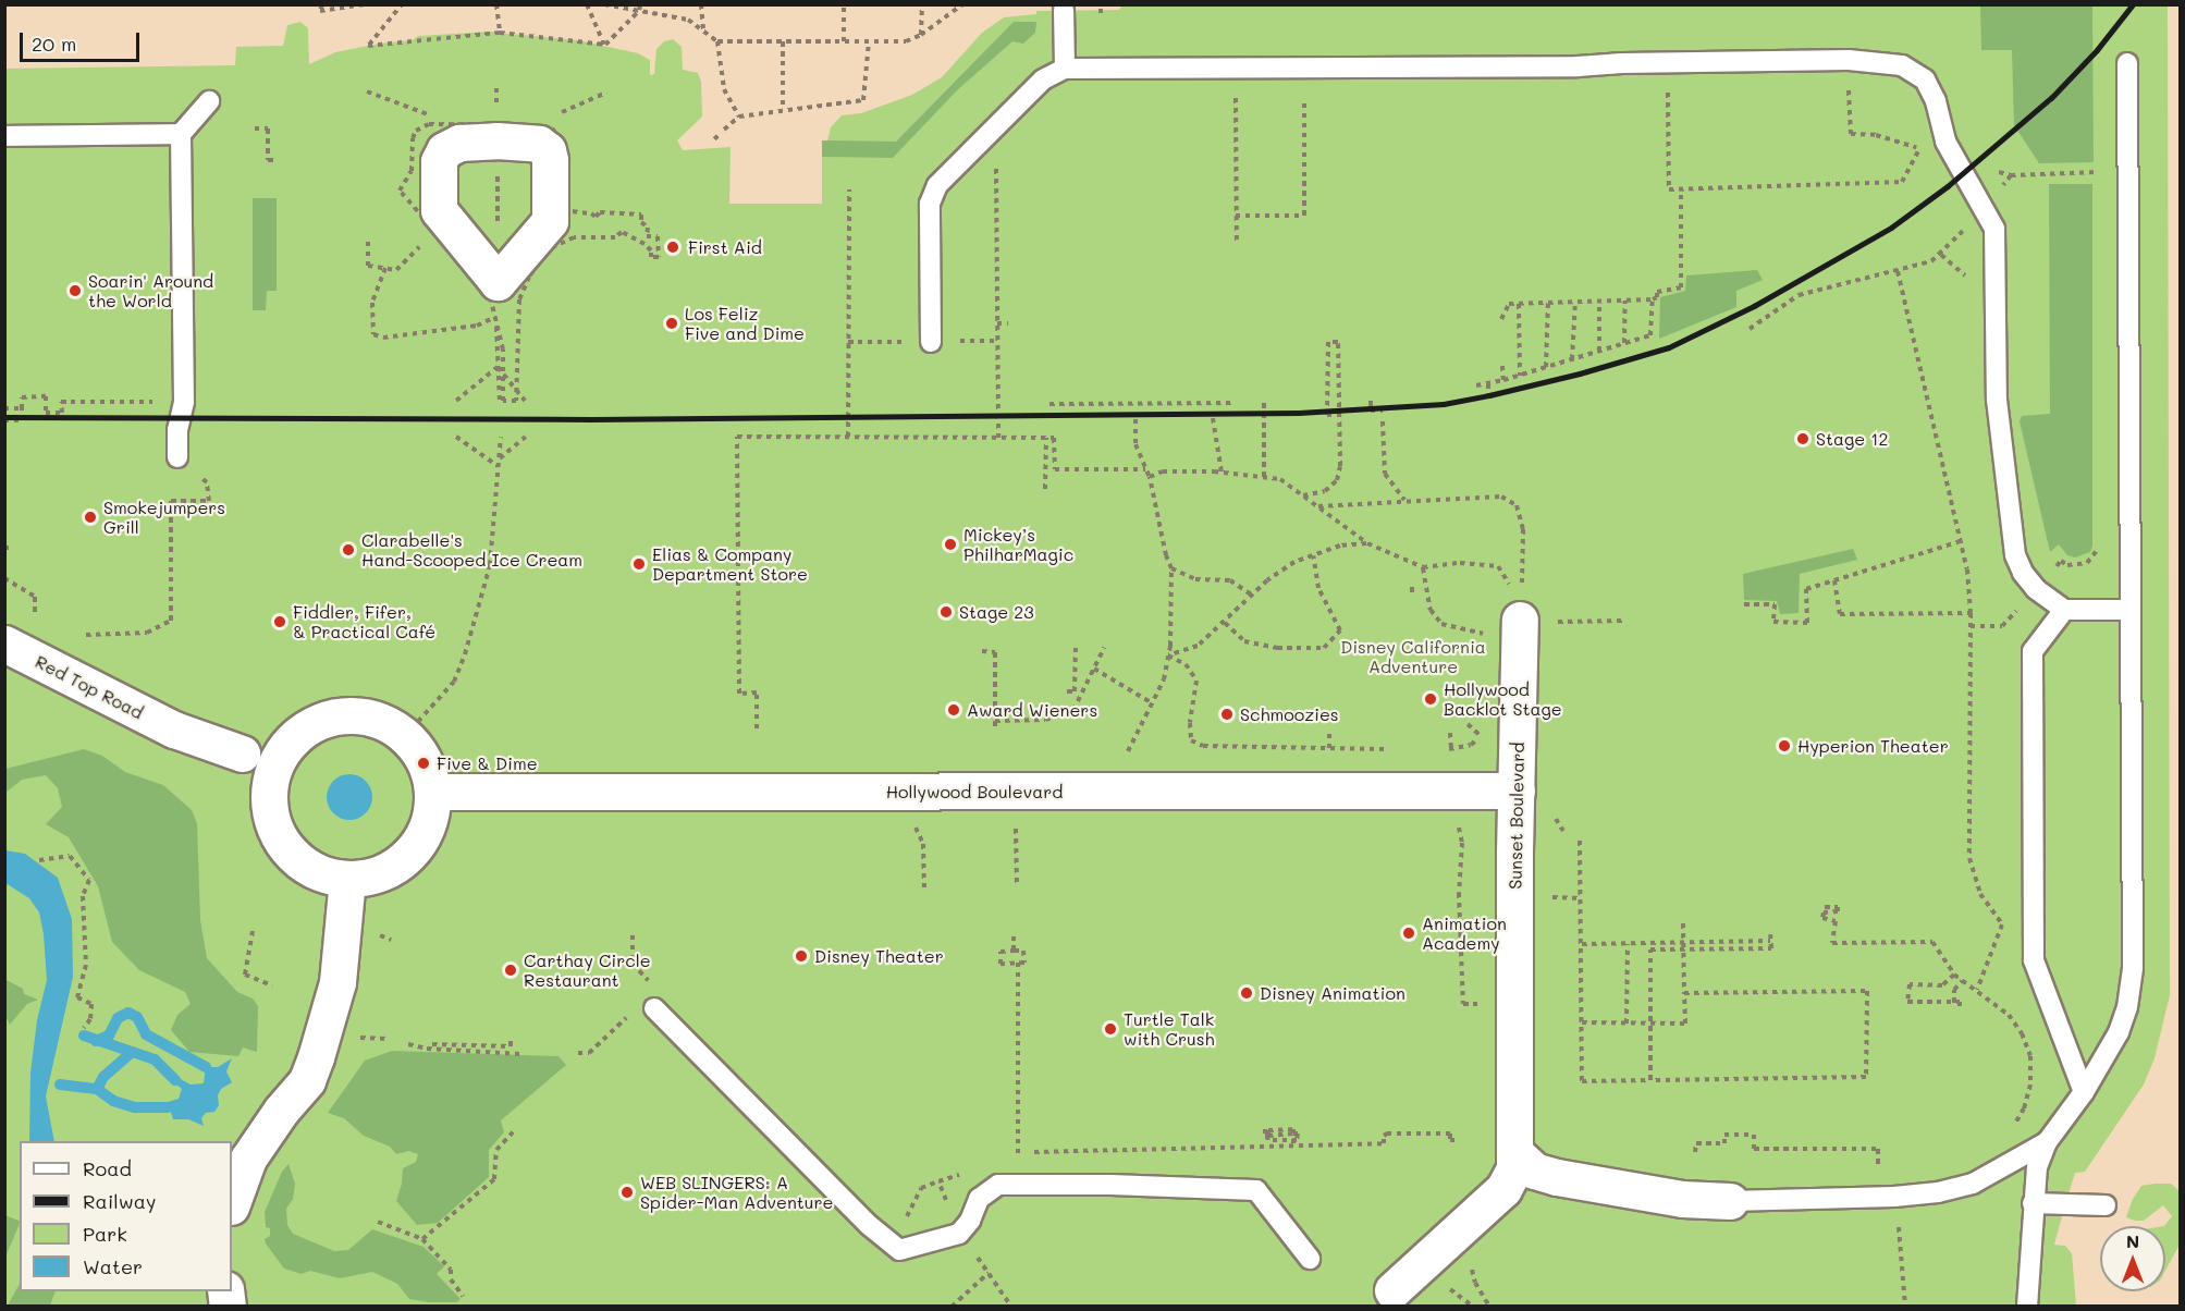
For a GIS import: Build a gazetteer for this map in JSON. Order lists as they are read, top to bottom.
{
  "streets": {
    "street": ["Red Top Road", "Hollywood Boulevard", "Sunset Boulevard"]
  },
  "crossings": [
    ["Hollywood Boulevard", "Sunset Boulevard"]
  ],
  "parks": ["Disney California Adventure"],
  "places": [
    "First Aid",
    "Soarin' Around the World",
    "Los Feliz Five and Dime",
    "Stage 12",
    "Smokejumpers Grill",
    "Mickey’s PhilharMagic",
    "Clarabelle's Hand-Scooped Ice Cream",
    "Elias & Company Department Store",
    "Stage 23",
    "Fiddler, Fifer, & Practical Café",
    "Hollywood Backlot Stage",
    "Award Wieners",
    "Schmoozies",
    "Hyperion Theater",
    "Five & Dime",
    "Animation Academy",
    "Disney Theater",
    "Carthay Circle Restaurant",
    "Disney Animation",
    "Turtle Talk with Crush",
    "WEB SLINGERS: A Spider-Man Adventure"
  ],
  "legend": [
    "Road",
    "Railway",
    "Park",
    "Water"
  ],
  "scale_bar": "20 m",
  "north": "top"
}
